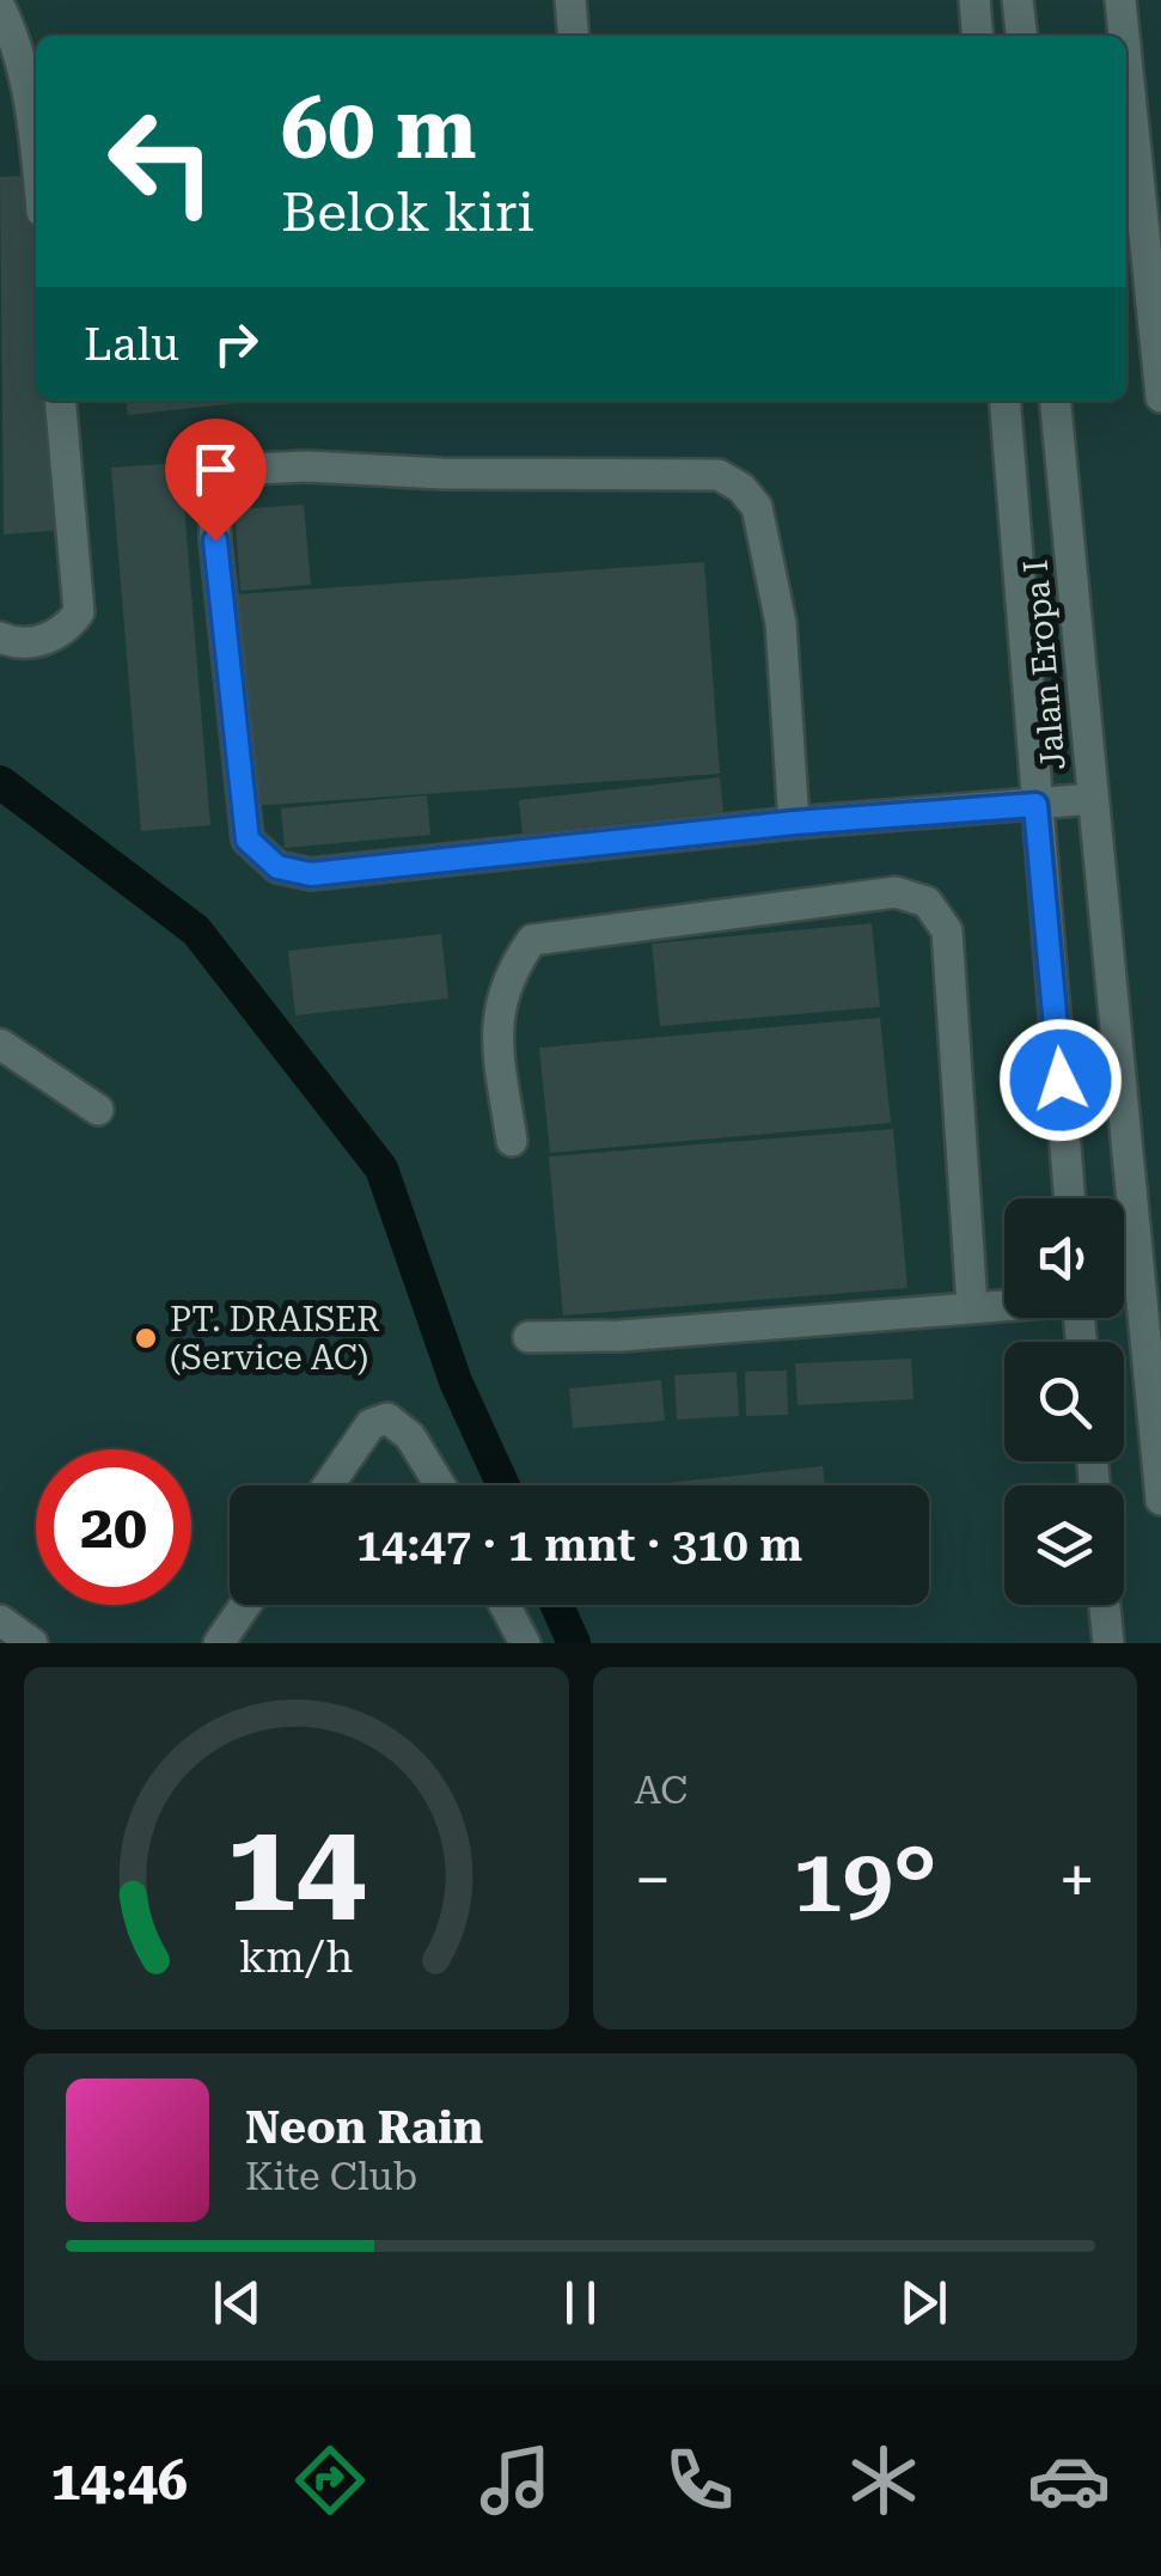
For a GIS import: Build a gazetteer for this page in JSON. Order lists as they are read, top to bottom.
{
  "streets": {
    "lane": ["Jalan Eropa I"]
  },
  "places": ["PT. DRAISER (Service AC)"],
  "page": {
    "turn": ["60 m", "Belok kiri"],
    "then": "Lalu",
    "limit": "20",
    "trip": "14:47 · 1 mnt · 310 m",
    "tile": "AC",
    "heat": ["−", "19°", "+"],
    "song": ["Neon Rain", "Kite Club"],
    "tabs": "14:46",
    "gauge": ["14", "km/h"]
  }
}
